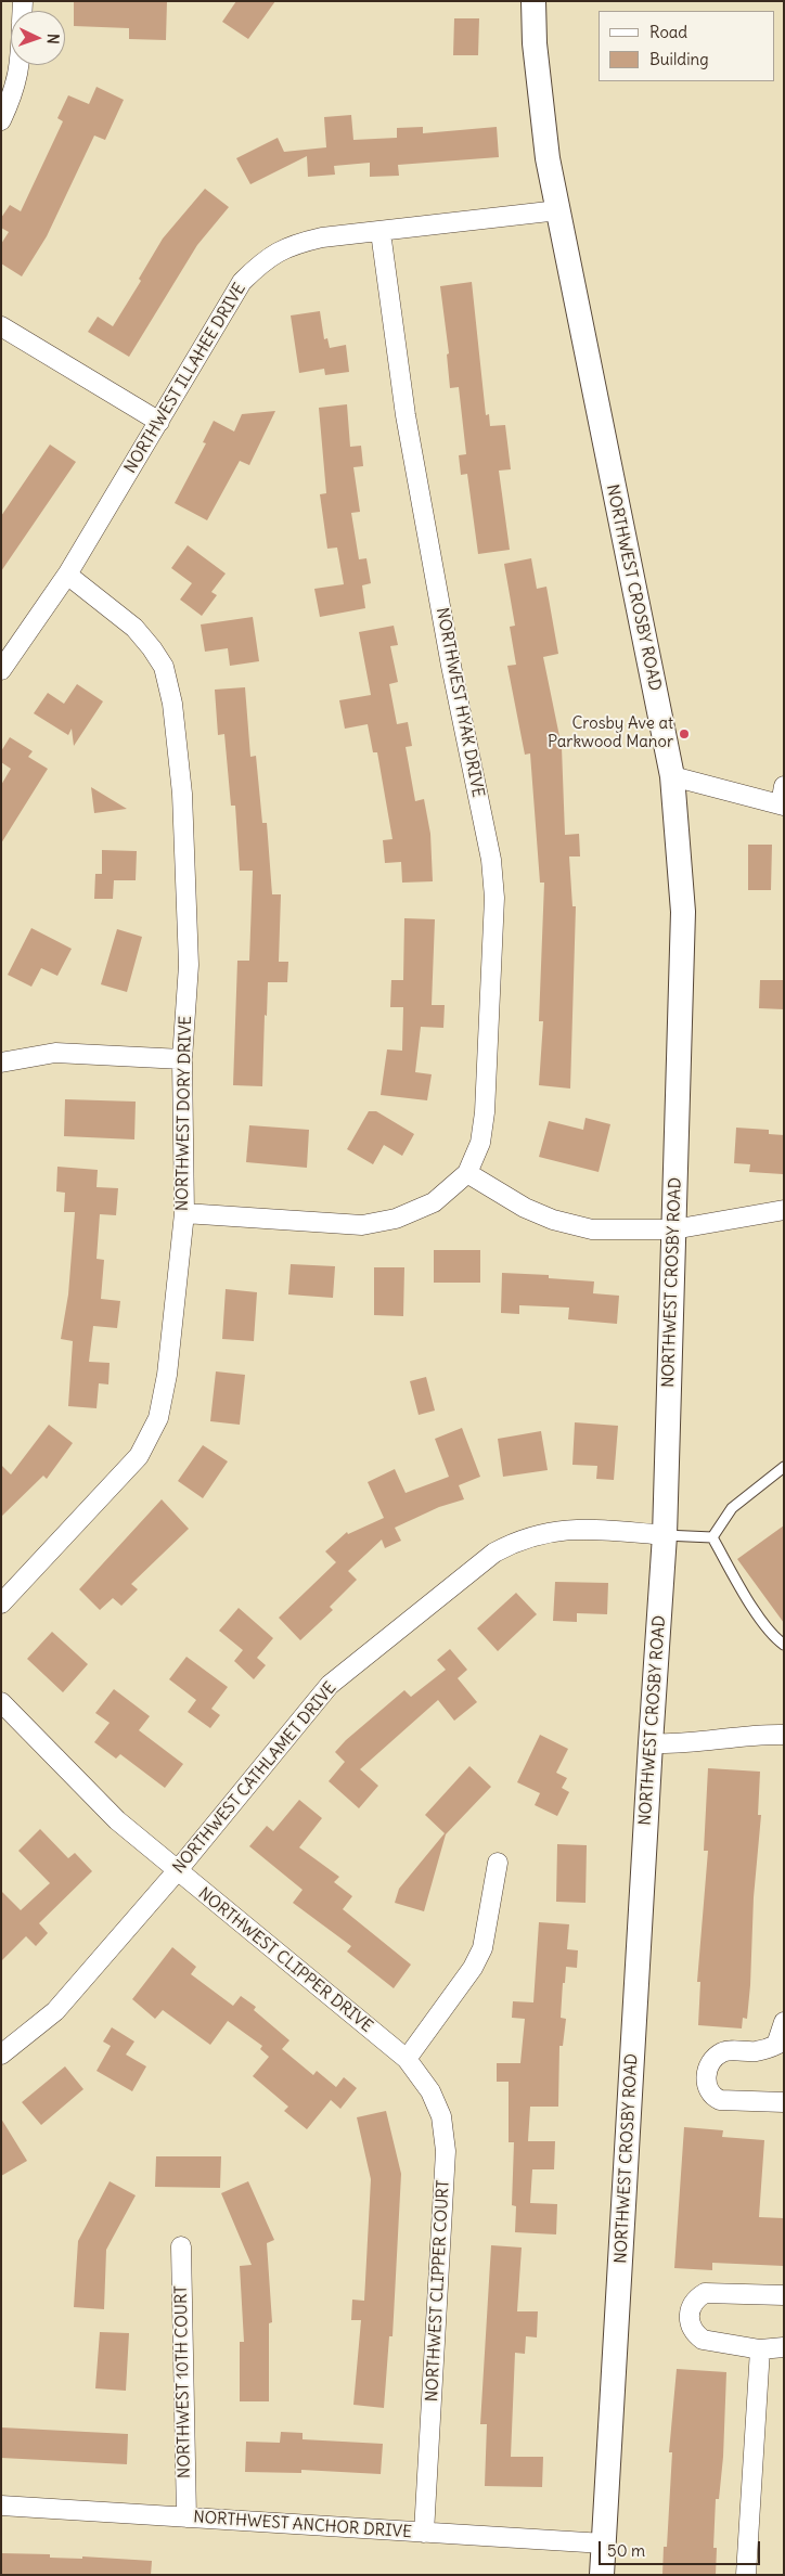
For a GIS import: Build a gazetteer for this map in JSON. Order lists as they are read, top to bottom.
{
  "streets": {
    "street": [
      "NORTHWEST ILLAHEE DRIVE",
      "NORTHWEST CROSBY ROAD",
      "NORTHWEST HYAK DRIVE",
      "NORTHWEST DORY DRIVE",
      "NORTHWEST CATHLAMET DRIVE",
      "NORTHWEST CLIPPER DRIVE",
      "NORTHWEST CLIPPER COURT",
      "NORTHWEST 10TH COURT",
      "NORTHWEST ANCHOR DRIVE"
    ]
  },
  "crossings": [
    ["NORTHWEST ILLAHEE DRIVE", "NORTHWEST CROSBY ROAD"],
    ["NORTHWEST ILLAHEE DRIVE", "NORTHWEST HYAK DRIVE"],
    ["NORTHWEST ILLAHEE DRIVE", "NORTHWEST DORY DRIVE"],
    ["NORTHWEST CROSBY ROAD", "NORTHWEST CATHLAMET DRIVE"],
    ["NORTHWEST CROSBY ROAD", "NORTHWEST ANCHOR DRIVE"],
    ["NORTHWEST CATHLAMET DRIVE", "NORTHWEST CLIPPER DRIVE"],
    ["NORTHWEST CLIPPER DRIVE", "NORTHWEST CLIPPER COURT"],
    ["NORTHWEST CLIPPER COURT", "NORTHWEST ANCHOR DRIVE"],
    ["NORTHWEST 10TH COURT", "NORTHWEST ANCHOR DRIVE"]
  ],
  "places": ["Crosby Ave at Parkwood Manor"],
  "legend": ["Road", "Building"],
  "scale_bar": "50 m",
  "north": "right"
}
